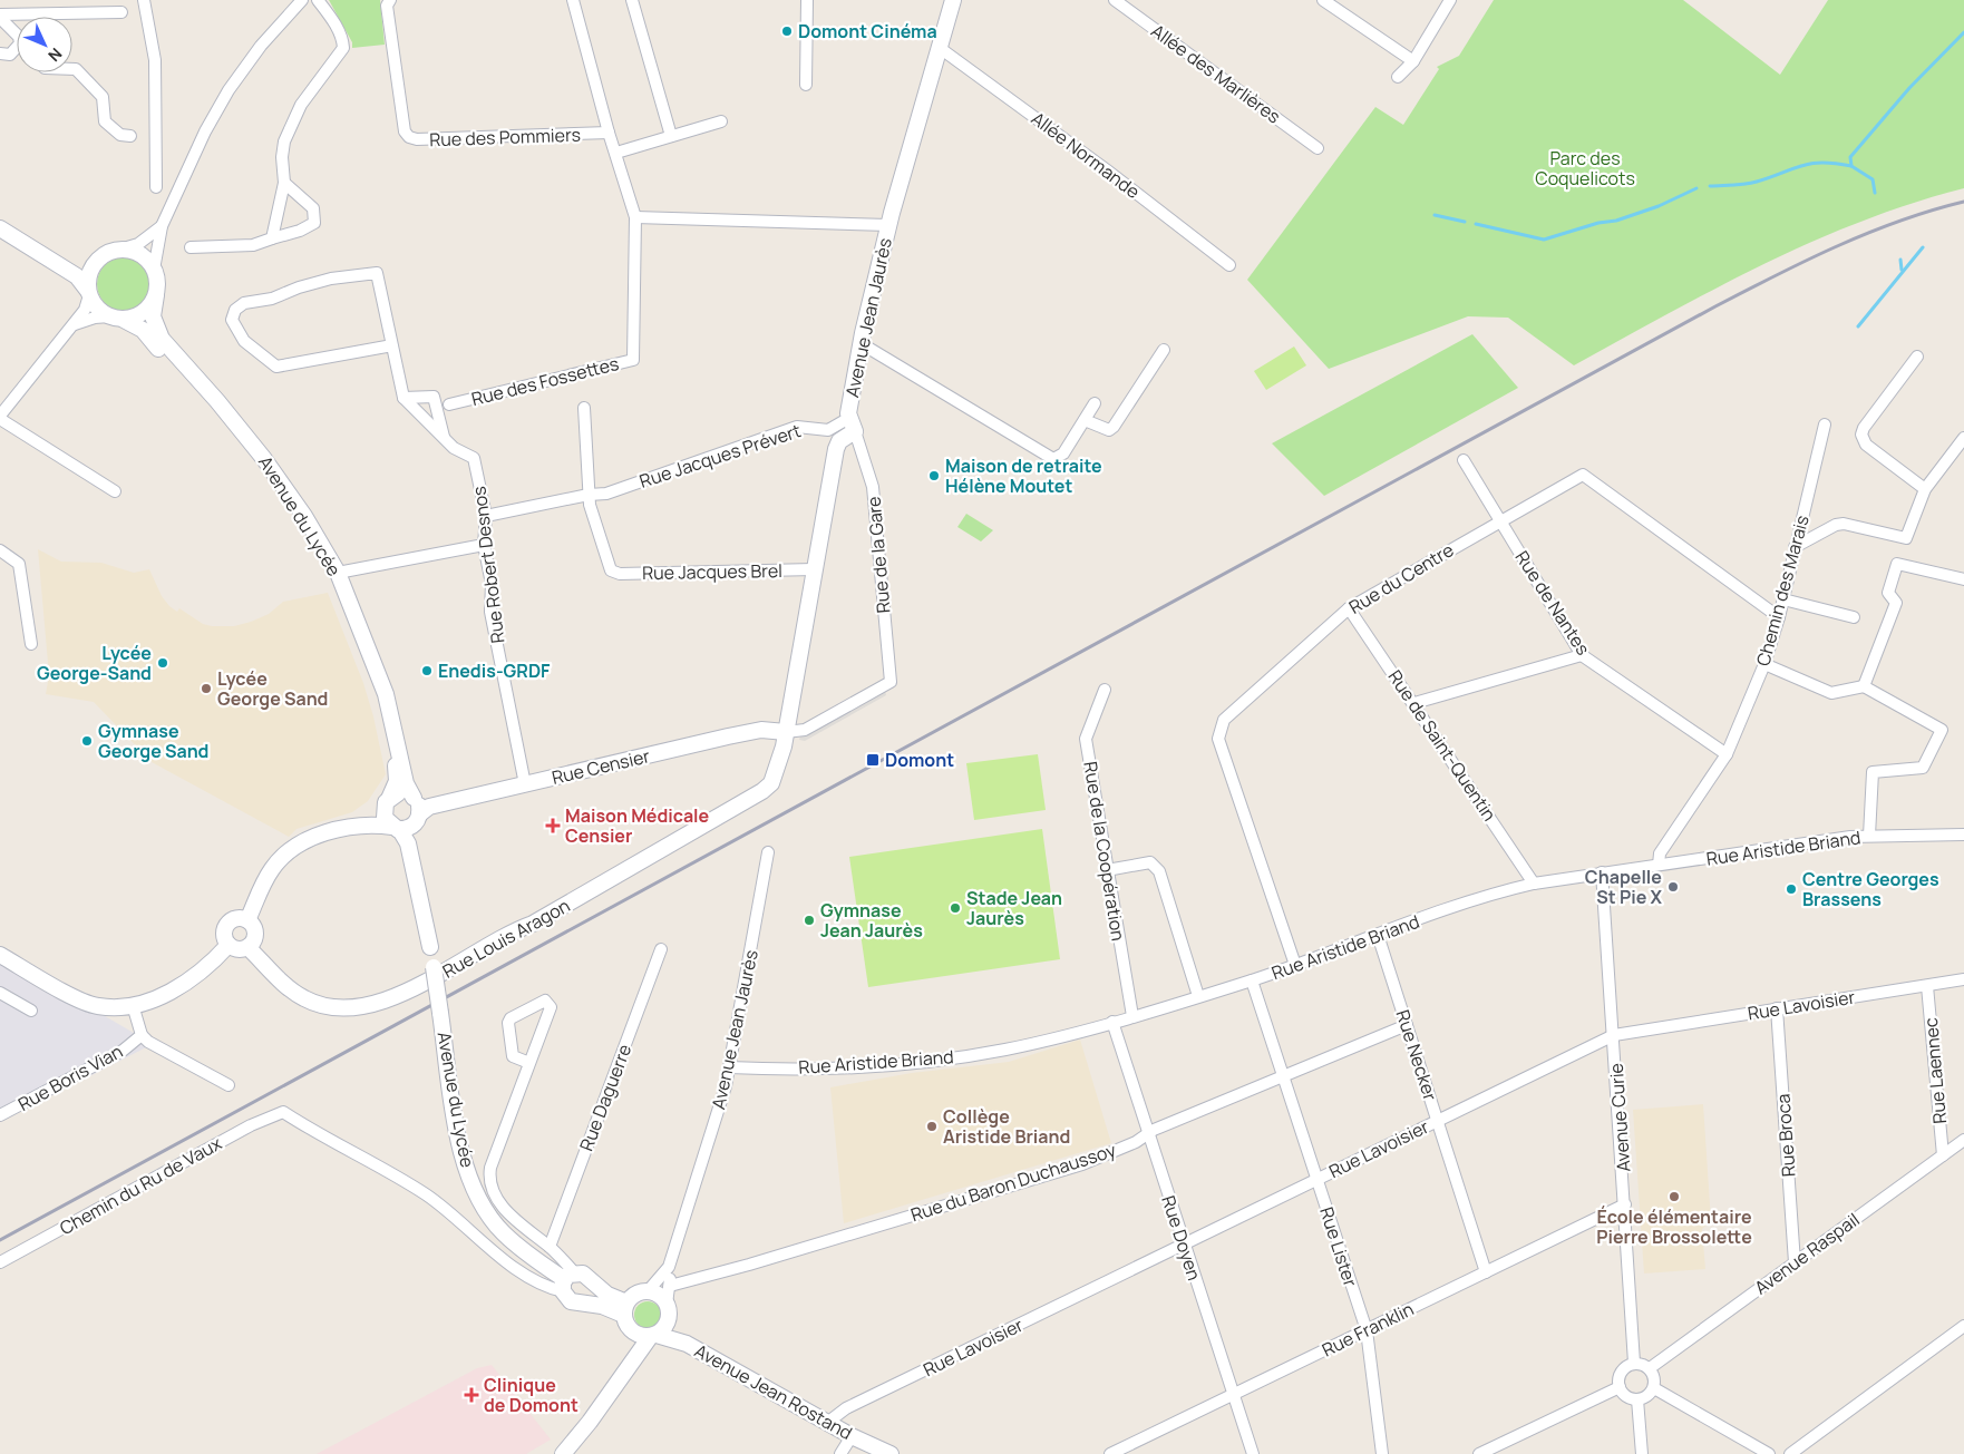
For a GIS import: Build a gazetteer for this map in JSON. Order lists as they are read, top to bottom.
{
  "streets": {
    "main road": [
      "Avenue Jean Jaurès",
      "Avenue du Lycée",
      "Rue Censier",
      "Rue Louis Aragon",
      "Avenue Jean Rostand"
    ],
    "street": [
      "Allée des Marlières",
      "Rue des Pommiers",
      "Allée Normande",
      "Rue des Fossettes",
      "Rue Jacques Prévert",
      "Rue de la Gare",
      "Rue Robert Desnos",
      "Rue Jacques Brel",
      "Rue du Centre",
      "Chemin des Marais",
      "Rue de Nantes",
      "Rue de Saint-Quentin",
      "Rue Aristide Briand",
      "Rue de la Coopération",
      "Rue Lavoisier",
      "Rue Necker",
      "Rue Laennec",
      "Rue Boris Vian",
      "Rue Daguerre",
      "Avenue Curie",
      "Rue Broca",
      "Rue du Baron Duchaussoy",
      "Chemin du Ru de Vaux",
      "Rue Doyen",
      "Rue Lister",
      "Avenue Raspail",
      "Rue Franklin"
    ]
  },
  "crossings": [
    ["Rue des Pommiers", "Rue des Fossettes"],
    ["Allée Normande", "Avenue Jean Jaurès"],
    ["Avenue Jean Jaurès", "Rue Jacques Prévert"],
    ["Avenue Jean Jaurès", "Avenue du Lycée"],
    ["Avenue Jean Jaurès", "Rue de la Gare"],
    ["Avenue Jean Jaurès", "Rue Aristide Briand"],
    ["Avenue Jean Jaurès", "Rue du Baron Duchaussoy"],
    ["Avenue Jean Jaurès", "Avenue Jean Rostand"],
    ["Rue Jacques Prévert", "Rue de la Gare"],
    ["Rue Jacques Prévert", "Rue Robert Desnos"],
    ["Rue Jacques Prévert", "Rue Jacques Brel"],
    ["Avenue du Lycée", "Rue Censier"],
    ["Avenue du Lycée", "Chemin du Ru de Vaux"],
    ["Avenue du Lycée", "Avenue Jean Rostand"],
    ["Rue de la Gare", "Rue Censier"],
    ["Rue de la Gare", "Rue Louis Aragon"],
    ["Rue Robert Desnos", "Rue Censier"],
    ["Rue du Centre", "Chemin des Marais"],
    ["Rue du Centre", "Rue de Nantes"],
    ["Rue du Centre", "Rue de Saint-Quentin"],
    ["Rue du Centre", "Rue Aristide Briand"],
    ["Chemin des Marais", "Rue de Nantes"],
    ["Chemin des Marais", "Rue Aristide Briand"],
    ["Rue de Saint-Quentin", "Rue Aristide Briand"],
    ["Rue Censier", "Rue Louis Aragon"],
    ["Rue Aristide Briand", "Rue de la Coopération"],
    ["Rue Aristide Briand", "Rue Necker"],
    ["Rue Aristide Briand", "Avenue Curie"],
    ["Rue Aristide Briand", "Rue Doyen"],
    ["Rue Aristide Briand", "Rue Lister"],
    ["Rue Lavoisier", "Rue Necker"],
    ["Rue Lavoisier", "Rue Laennec"],
    ["Rue Lavoisier", "Avenue Curie"],
    ["Rue Lavoisier", "Rue Broca"],
    ["Rue Lavoisier", "Rue Doyen"],
    ["Rue Lavoisier", "Rue Lister"],
    ["Rue Lavoisier", "Avenue Jean Rostand"],
    ["Rue Necker", "Rue du Baron Duchaussoy"],
    ["Rue Necker", "Rue Franklin"],
    ["Rue Laennec", "Avenue Raspail"],
    ["Avenue Curie", "Avenue Raspail"],
    ["Avenue Curie", "Rue Franklin"],
    ["Rue Broca", "Avenue Raspail"],
    ["Rue du Baron Duchaussoy", "Rue Doyen"],
    ["Rue du Baron Duchaussoy", "Rue Lister"],
    ["Rue Doyen", "Rue Franklin"],
    ["Rue Lister", "Rue Franklin"]
  ],
  "parks": ["Parc des Coquelicots"],
  "places": {
    "other": [
      "Domont Cinéma",
      "Maison de retraite Hélène Moutet",
      "Lycée George-Sand",
      "Enedis-GRDF",
      "Lycée George Sand",
      "Gymnase George Sand",
      "Chapelle St Pie X",
      "Centre Georges Brassens",
      "Stade Jean Jaurès",
      "Gymnase Jean Jaurès",
      "Collège Aristide Briand",
      "École élémentaire Pierre Brossolette"
    ],
    "transit": ["Domont"],
    "health": ["Maison Médicale Censier", "Clinique de Domont"]
  },
  "north": "bottom right"
}
